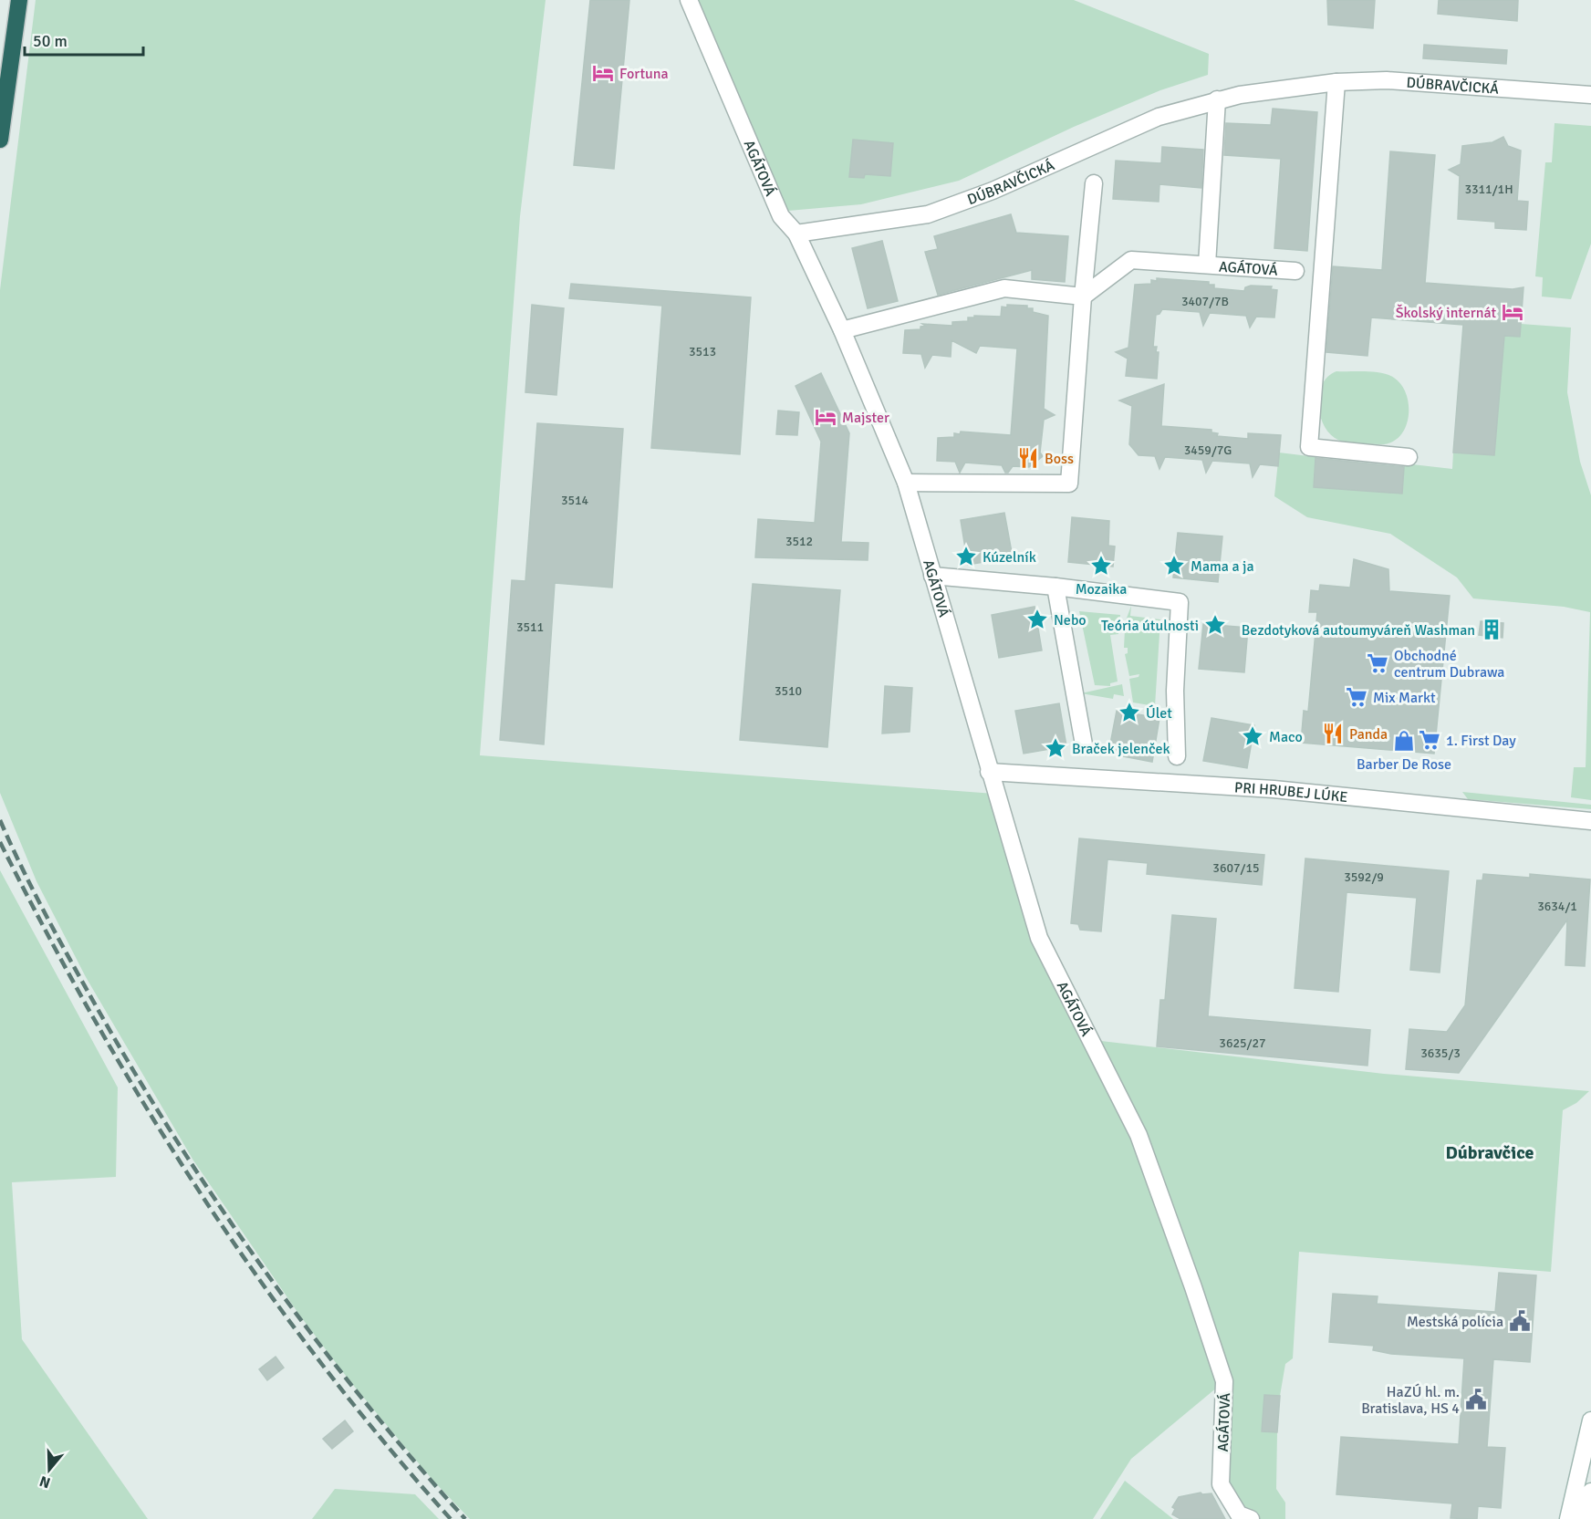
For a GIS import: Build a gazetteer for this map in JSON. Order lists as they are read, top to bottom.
{
  "streets": {
    "street": ["DÚBRAVČICKÁ", "AGÁTOVÁ", "PRI HRUBEJ LÚKE"]
  },
  "crossings": [
    ["DÚBRAVČICKÁ", "AGÁTOVÁ"],
    ["AGÁTOVÁ", "PRI HRUBEJ LÚKE"]
  ],
  "districts": ["Dúbravčice"],
  "places": {
    "hotel": ["Fortuna", "Školský internát", "Majster"],
    "restaurant": ["Boss", "Panda"],
    "place": [
      "Kúzelník",
      "Mozaika",
      "Mama a ja",
      "Nebo",
      "Teória útulnosti",
      "Úlet",
      "Maco",
      "Braček jelenček"
    ],
    "building": ["Bezdotyková autoumyváreň Washman"],
    "supermarket": ["Obchodné centrum Dubrawa", "Mix Markt", "1. First Day"],
    "shop": ["Barber De Rose"],
    "public building": ["Mestská polícia", "HaZÚ hl. m. Bratislava, HS 4"]
  },
  "house_numbers": [
    "3311/1H",
    "3407/7B",
    "3513",
    "3459/7G",
    "3514",
    "3512",
    "3511",
    "3510",
    "3607/15",
    "3592/9",
    "3634/1",
    "3625/27",
    "3635/3"
  ],
  "scale_bar": "50 m",
  "north": "bottom"
}
